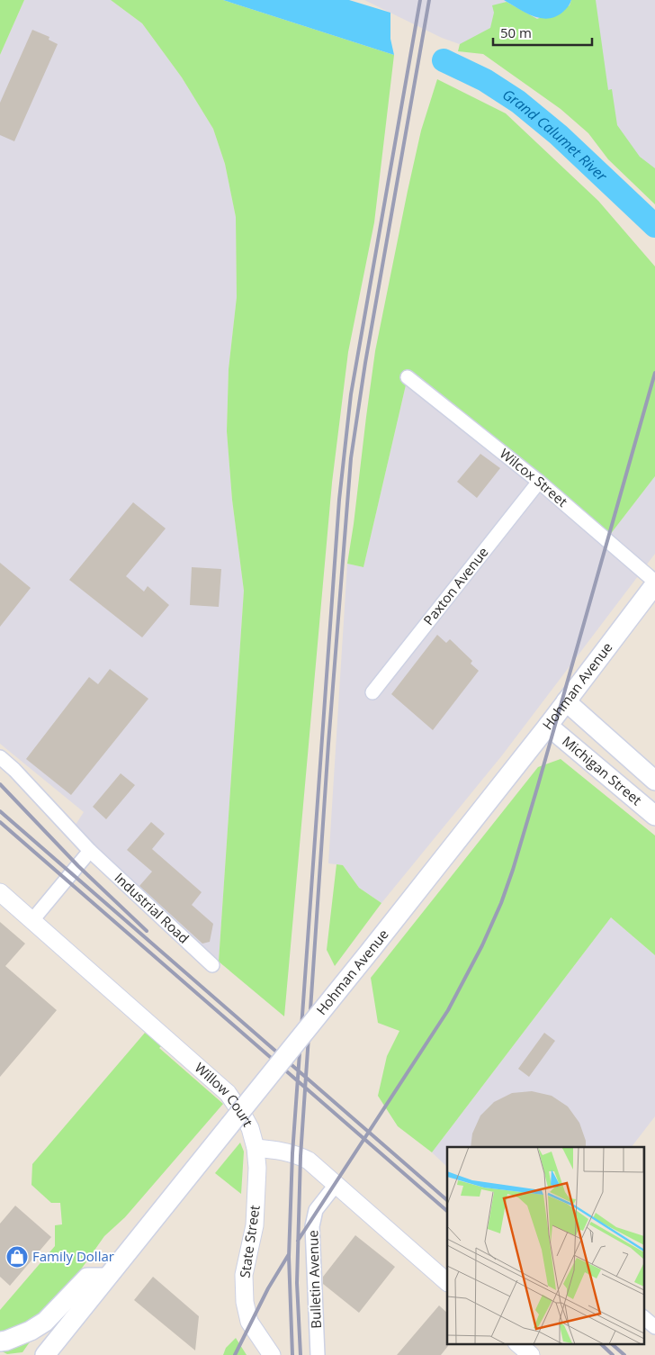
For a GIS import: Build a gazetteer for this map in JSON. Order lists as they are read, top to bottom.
{
  "streets": {
    "main road": ["Hohman Avenue", "Michigan Street"],
    "street": [
      "Wilcox Street",
      "Paxton Avenue",
      "Industrial Road",
      "Willow Court",
      "State Street",
      "Bulletin Avenue"
    ]
  },
  "crossings": [
    ["Wilcox Street", "Paxton Avenue"],
    ["Wilcox Street", "Hohman Avenue"],
    ["Hohman Avenue", "Michigan Street"],
    ["Willow Court", "State Street"]
  ],
  "water": ["Grand Calumet River"],
  "places": {
    "shop": ["Family Dollar"]
  },
  "scale_bar": "50 m"
}
